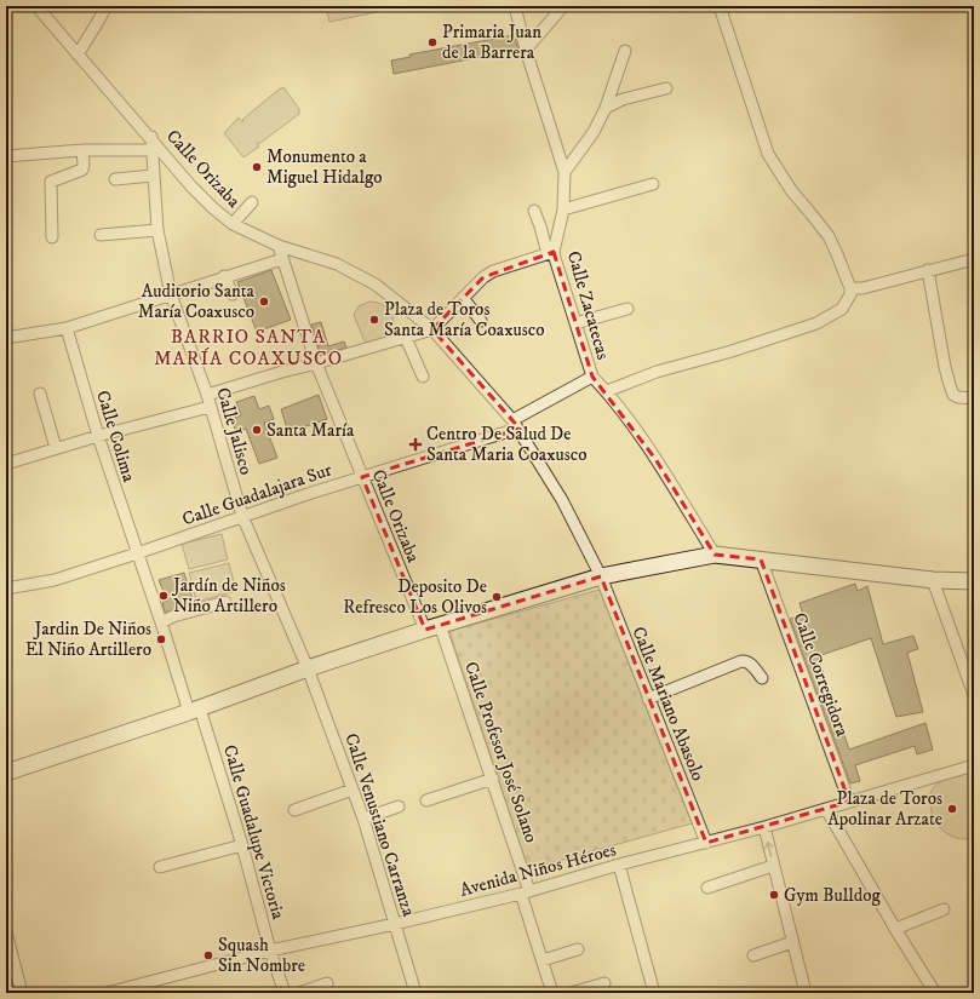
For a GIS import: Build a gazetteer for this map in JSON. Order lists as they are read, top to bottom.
{
  "streets": {
    "street": [
      "Calle Orizaba",
      "Calle Zacatecas",
      "Calle Jalisco",
      "Calle Colima",
      "Calle Guadalajara Sur",
      "Calle Corregidora",
      "Calle Mariano Abasolo",
      "Calle Profesor José Solano",
      "Calle Venustiano Carranza",
      "Calle Guadalupe Victoria",
      "Avenida Niños Héroes"
    ]
  },
  "crossings": [
    ["Calle Orizaba", "Calle Jalisco"],
    ["Calle Orizaba", "Calle Guadalajara Sur"],
    ["Calle Orizaba", "Calle Mariano Abasolo"],
    ["Calle Orizaba", "Calle Profesor José Solano"],
    ["Calle Zacatecas", "Calle Guadalajara Sur"],
    ["Calle Jalisco", "Calle Guadalajara Sur"],
    ["Calle Jalisco", "Calle Venustiano Carranza"],
    ["Calle Colima", "Calle Guadalajara Sur"],
    ["Calle Colima", "Calle Guadalupe Victoria"],
    ["Calle Guadalajara Sur", "Calle Mariano Abasolo"],
    ["Calle Guadalajara Sur", "Calle Guadalupe Victoria"],
    ["Calle Corregidora", "Avenida Niños Héroes"],
    ["Calle Mariano Abasolo", "Avenida Niños Héroes"],
    ["Calle Profesor José Solano", "Avenida Niños Héroes"],
    ["Calle Venustiano Carranza", "Avenida Niños Héroes"],
    ["Calle Guadalupe Victoria", "Avenida Niños Héroes"]
  ],
  "districts": ["BARRIO SANTA MARÍA COAXUSCO"],
  "places": {
    "other": [
      "Primaria Juan de la Barrera",
      "Monumento a Miguel Hidalgo",
      "Auditorio Santa María Coaxusco",
      "Plaza de Toros Santa María Coaxusco",
      "Santa María",
      "Jardín de Niños Niño Artillero",
      "Deposito De Refresco Los Olivos",
      "Jardin De Niños El Niño Artillero",
      "Plaza de Toros Apolinar Arzate",
      "Gym Bulldog",
      "Squash Sin Nombre"
    ],
    "health": ["Centro De Salud De Santa Maria Coaxusco"]
  }
}
